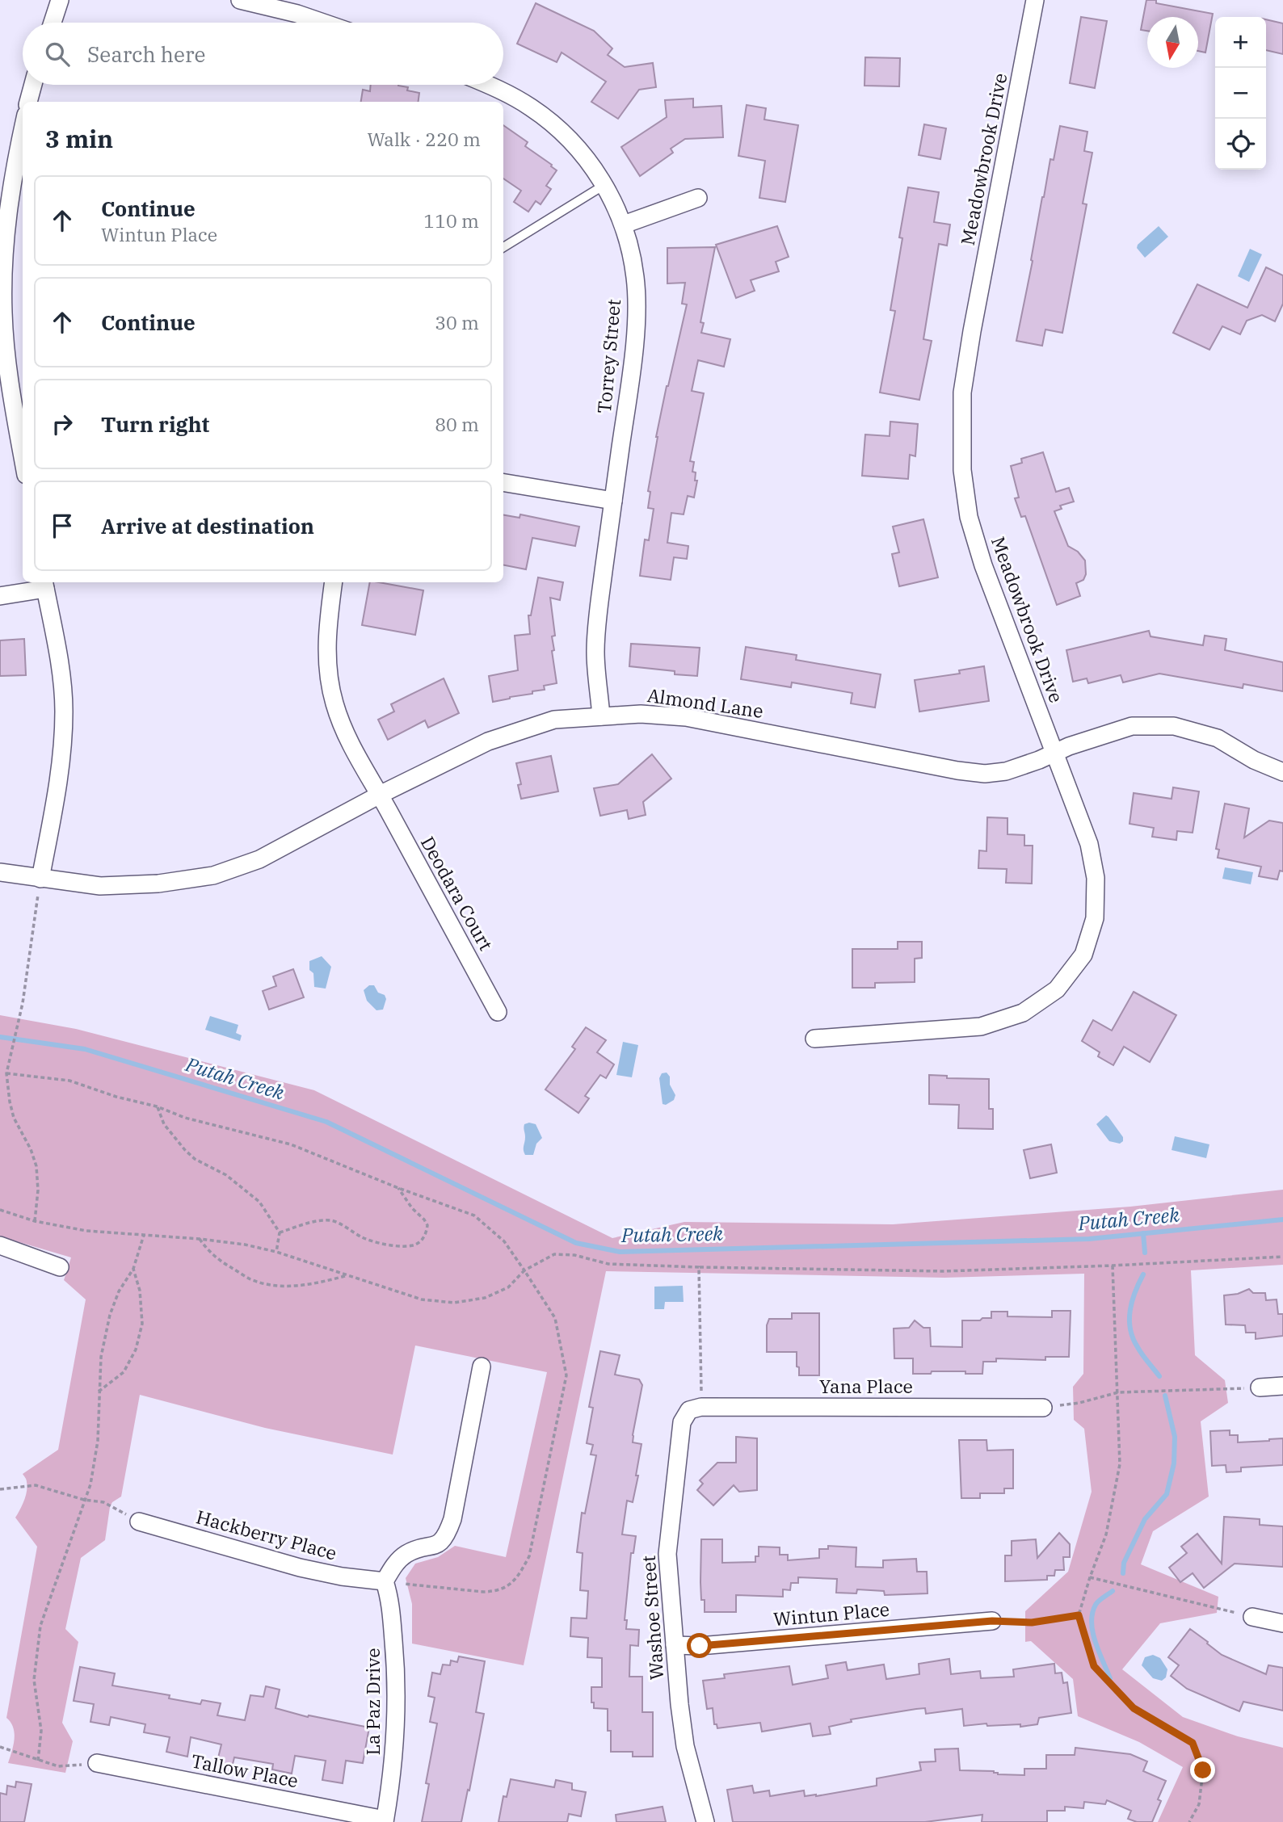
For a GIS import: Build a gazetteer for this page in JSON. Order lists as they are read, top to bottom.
{
  "streets": {
    "street": [
      "Meadowbrook Drive",
      "Torrey Street",
      "Almond Lane",
      "Deodara Court",
      "Yana Place",
      "Hackberry Place",
      "Wintun Place",
      "Washoe Street",
      "La Paz Drive",
      "Tallow Place"
    ]
  },
  "crossings": [
    ["Meadowbrook Drive", "Almond Lane"],
    ["Torrey Street", "Almond Lane"],
    ["Almond Lane", "Deodara Court"],
    ["Yana Place", "Washoe Street"],
    ["Hackberry Place", "La Paz Drive"],
    ["Wintun Place", "Washoe Street"],
    ["La Paz Drive", "Tallow Place"]
  ],
  "water": ["Putah Creek"],
  "north": "bottom",
  "page": {
    "map_buttons": ["+", "−"],
    "search": "Search here",
    "heading": ["3 min", "Walk · 220 m"],
    "list": [
      ["Continue", "Wintun Place", "110 m"],
      ["Continue", "30 m"],
      ["Turn right", "80 m"],
      "Arrive at destination"
    ]
  }
}
